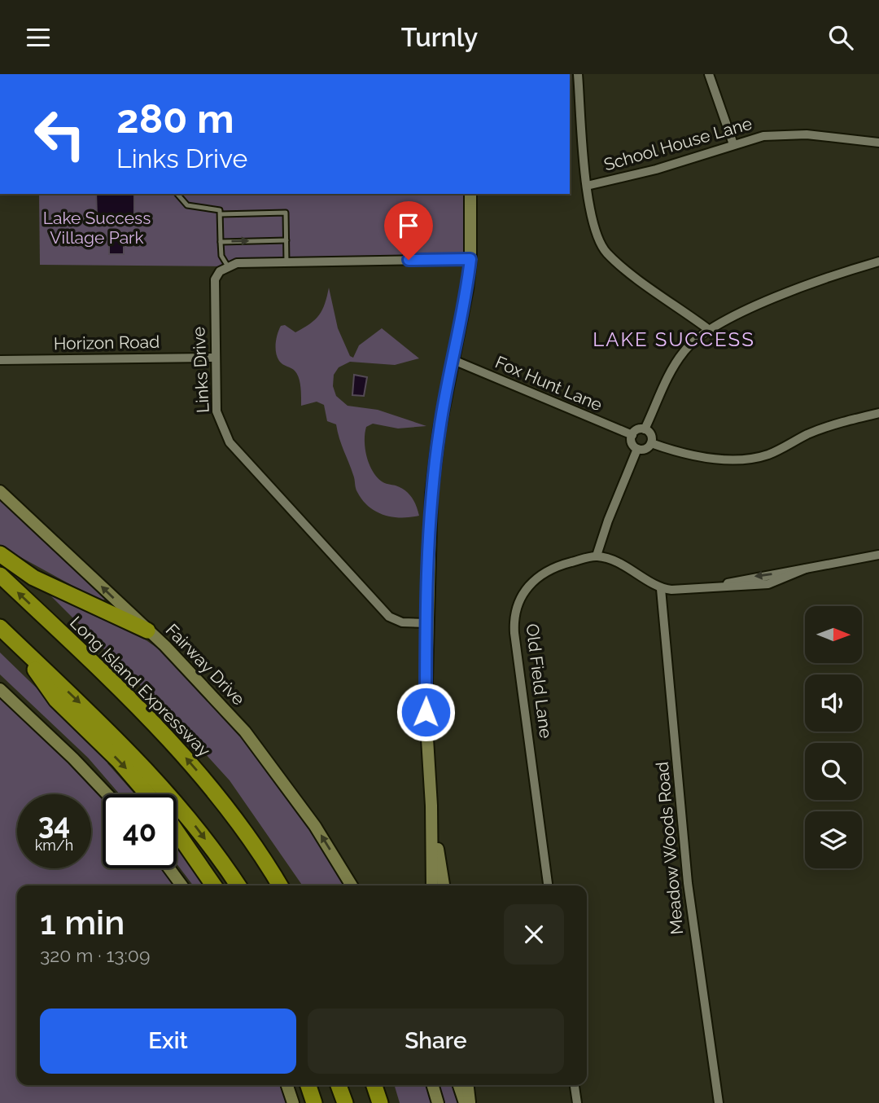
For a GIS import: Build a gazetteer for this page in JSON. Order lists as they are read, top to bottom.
{
  "streets": {
    "highway": ["Long Island Expressway"],
    "street": [
      "School House Lane",
      "Horizon Road",
      "Links Drive",
      "Fox Hunt Lane",
      "Fairway Drive",
      "Old Field Lane",
      "Meadow Woods Road"
    ]
  },
  "crossings": [
    ["Horizon Road", "Links Drive"]
  ],
  "one_way": ["Fairway Drive"],
  "districts": ["LAKE SUCCESS"],
  "parks": ["Lake Success Village Park"],
  "north": "right",
  "page": {
    "header": "Turnly",
    "turn": ["280 m", "Links Drive"],
    "speed": "34 km/h",
    "limit": "40",
    "heading": ["1 min", "320 m · 13:09"],
    "buttons": ["Exit", "Share"]
  }
}
